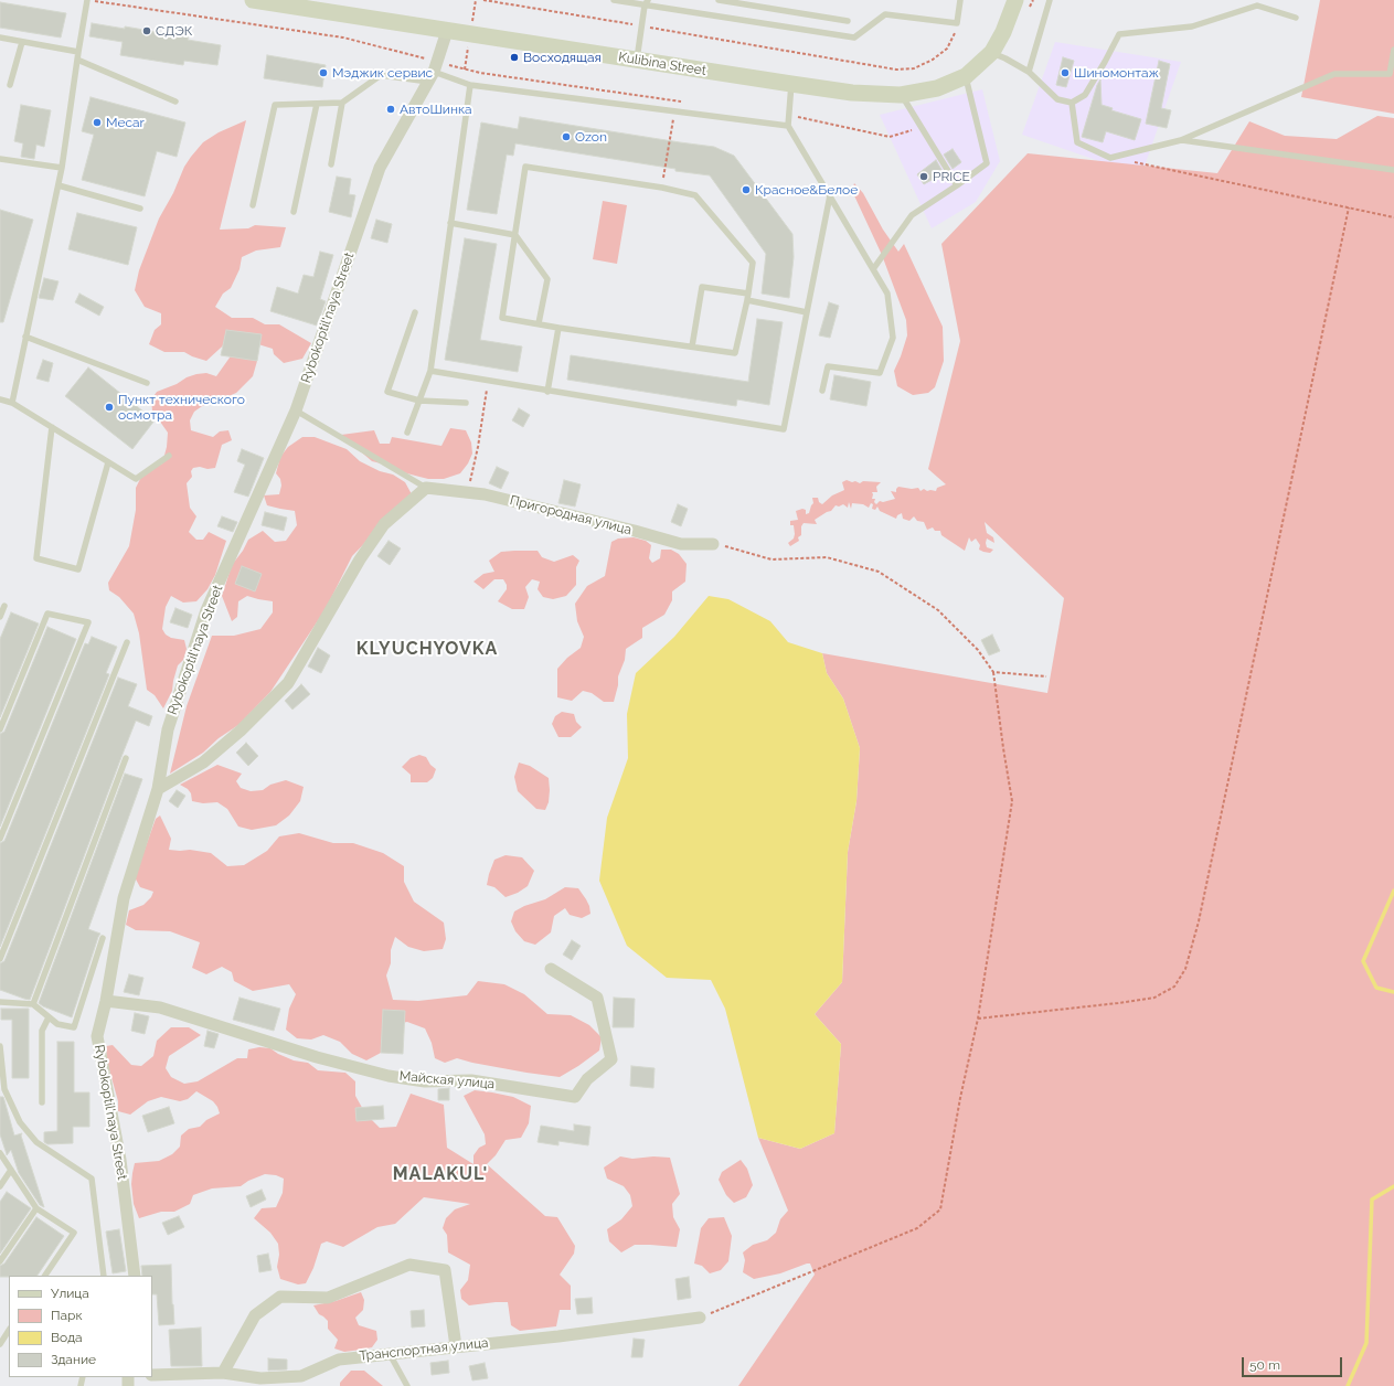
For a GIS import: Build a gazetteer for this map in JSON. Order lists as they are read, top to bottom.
{
  "streets": {
    "main road": ["Kulibina Street"],
    "street": [
      "Rybokoptil'naya Street",
      "Пригородная улица",
      "Майская улица",
      "Транспортная улица"
    ]
  },
  "crossings": [
    ["Kulibina Street", "Rybokoptil'naya Street"],
    ["Rybokoptil'naya Street", "Майская улица"]
  ],
  "districts": ["KLYUCHYOVKA", "MALAKUL'"],
  "places": [
    "СДЭК",
    "Восходящая",
    "Мэджик сервис",
    "Шиномонтаж",
    "АвтоШинка",
    "Mecar",
    "Ozon",
    "PRICE",
    "Красное&Белое",
    "Пункт технического осмотра"
  ],
  "legend": [
    "Улица",
    "Парк",
    "Вода",
    "Здание"
  ],
  "scale_bar": "50 m"
}
